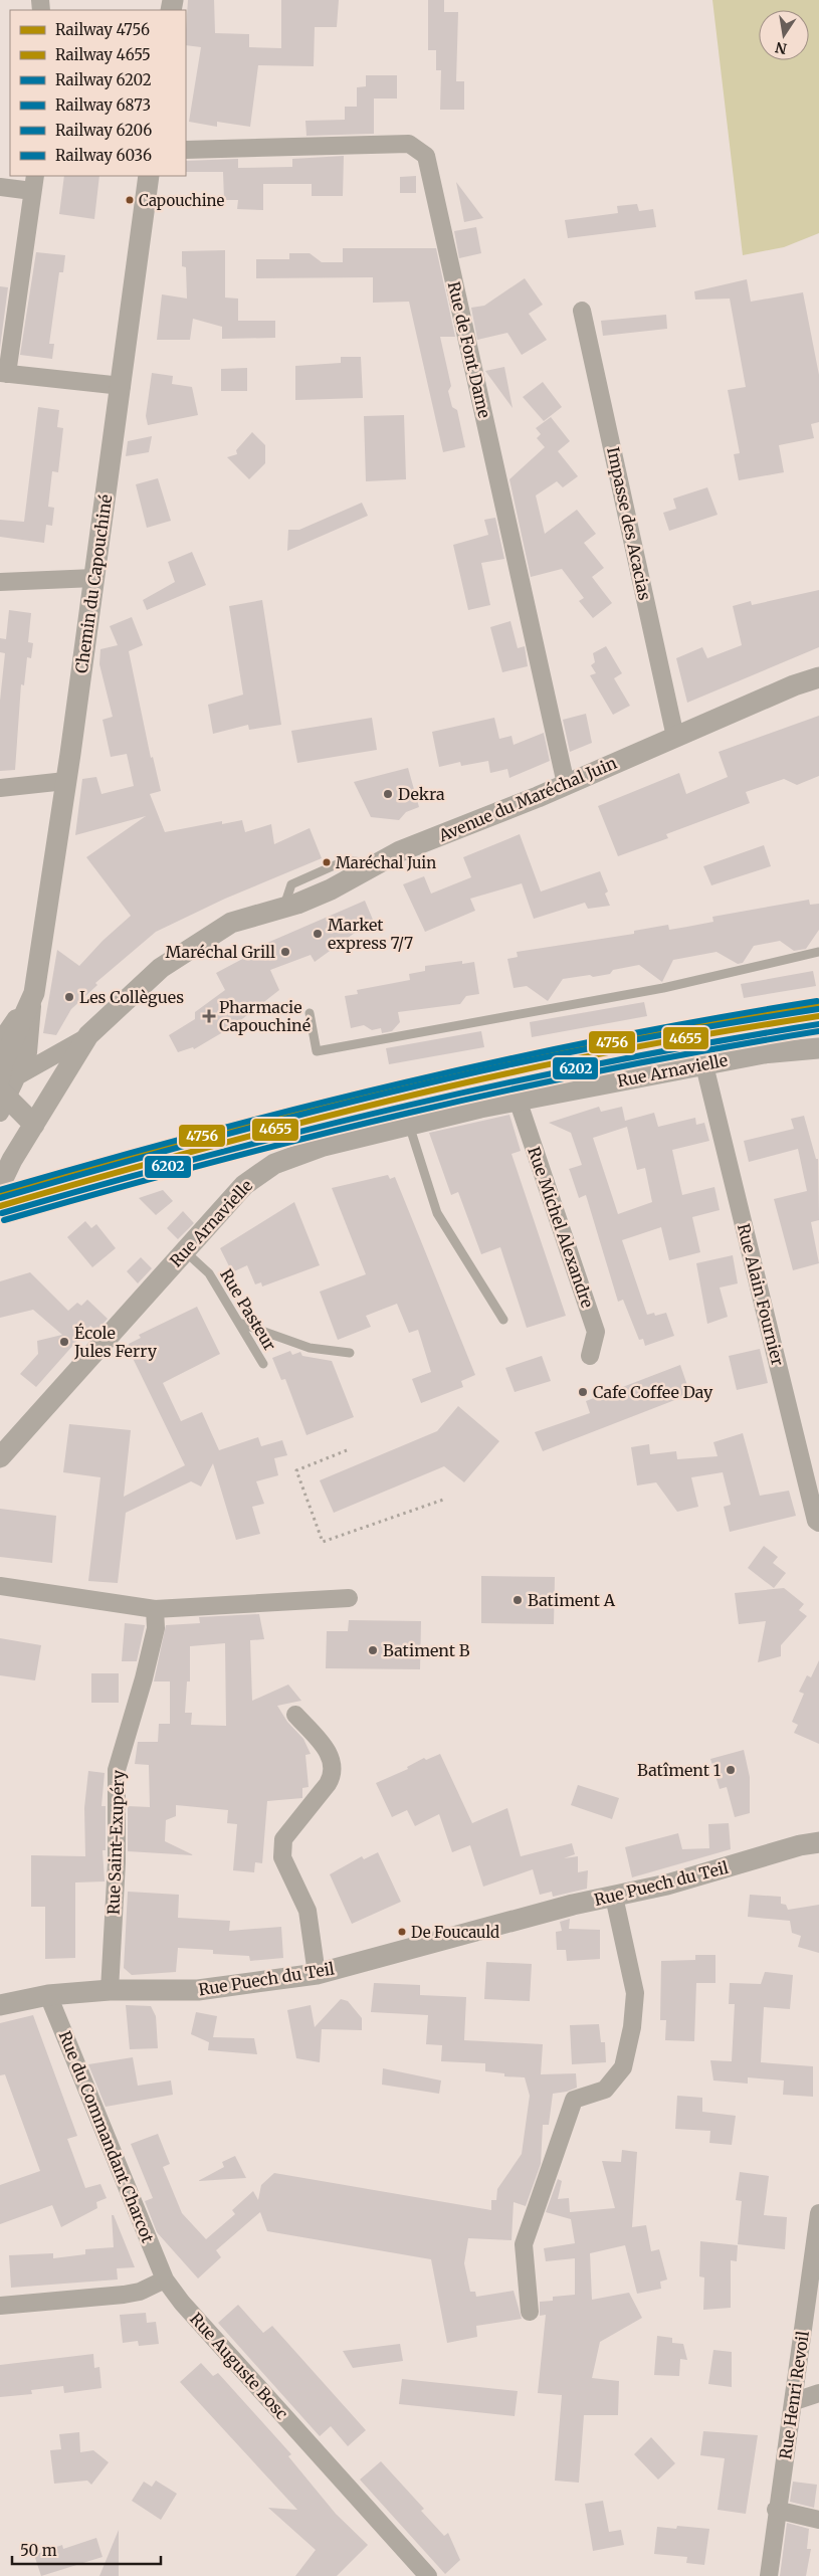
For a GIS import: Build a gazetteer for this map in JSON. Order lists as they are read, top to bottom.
{
  "streets": {
    "street": [
      "Rue de Font Dame",
      "Impasse des Acacias",
      "Chemin du Capouchiné",
      "Avenue du Maréchal Juin",
      "Rue Arnavielle",
      "Rue Michel Alexandre",
      "Rue Alain Fournier",
      "Rue Saint-Exupéry",
      "Rue Puech du Teil",
      "Rue du Commandant Charcot",
      "Rue Auguste Bosc",
      "Rue Henri Revoil"
    ],
    "lane": ["Rue Pasteur"]
  },
  "crossings": [
    ["Rue de Font Dame", "Avenue du Maréchal Juin"],
    ["Impasse des Acacias", "Avenue du Maréchal Juin"],
    ["Rue Arnavielle", "Rue Michel Alexandre"],
    ["Rue Arnavielle", "Rue Alain Fournier"],
    ["Rue Arnavielle", "Rue Pasteur"],
    ["Rue Saint-Exupéry", "Rue Puech du Teil"],
    ["Rue Puech du Teil", "Rue du Commandant Charcot"],
    ["Rue du Commandant Charcot", "Rue Auguste Bosc"]
  ],
  "places": {
    "other": [
      "Capouchine",
      "Dekra",
      "Maréchal Juin",
      "Market express 7/7",
      "Maréchal Grill",
      "Les Collègues",
      "École Jules Ferry",
      "Cafe Coffee Day",
      "Batiment A",
      "Batiment B",
      "Batîment 1",
      "De Foucauld"
    ],
    "health": ["Pharmacie Capouchiné"]
  },
  "lines": [
    "rail line 6036",
    "rail line 4756",
    "rail line 6873",
    "rail line 4655",
    "rail line 6202",
    "rail line 6206"
  ],
  "legend": [
    "Railway 4756",
    "Railway 4655",
    "Railway 6202",
    "Railway 6873",
    "Railway 6206",
    "Railway 6036"
  ],
  "scale_bar": "50 m",
  "north": "bottom"
}
